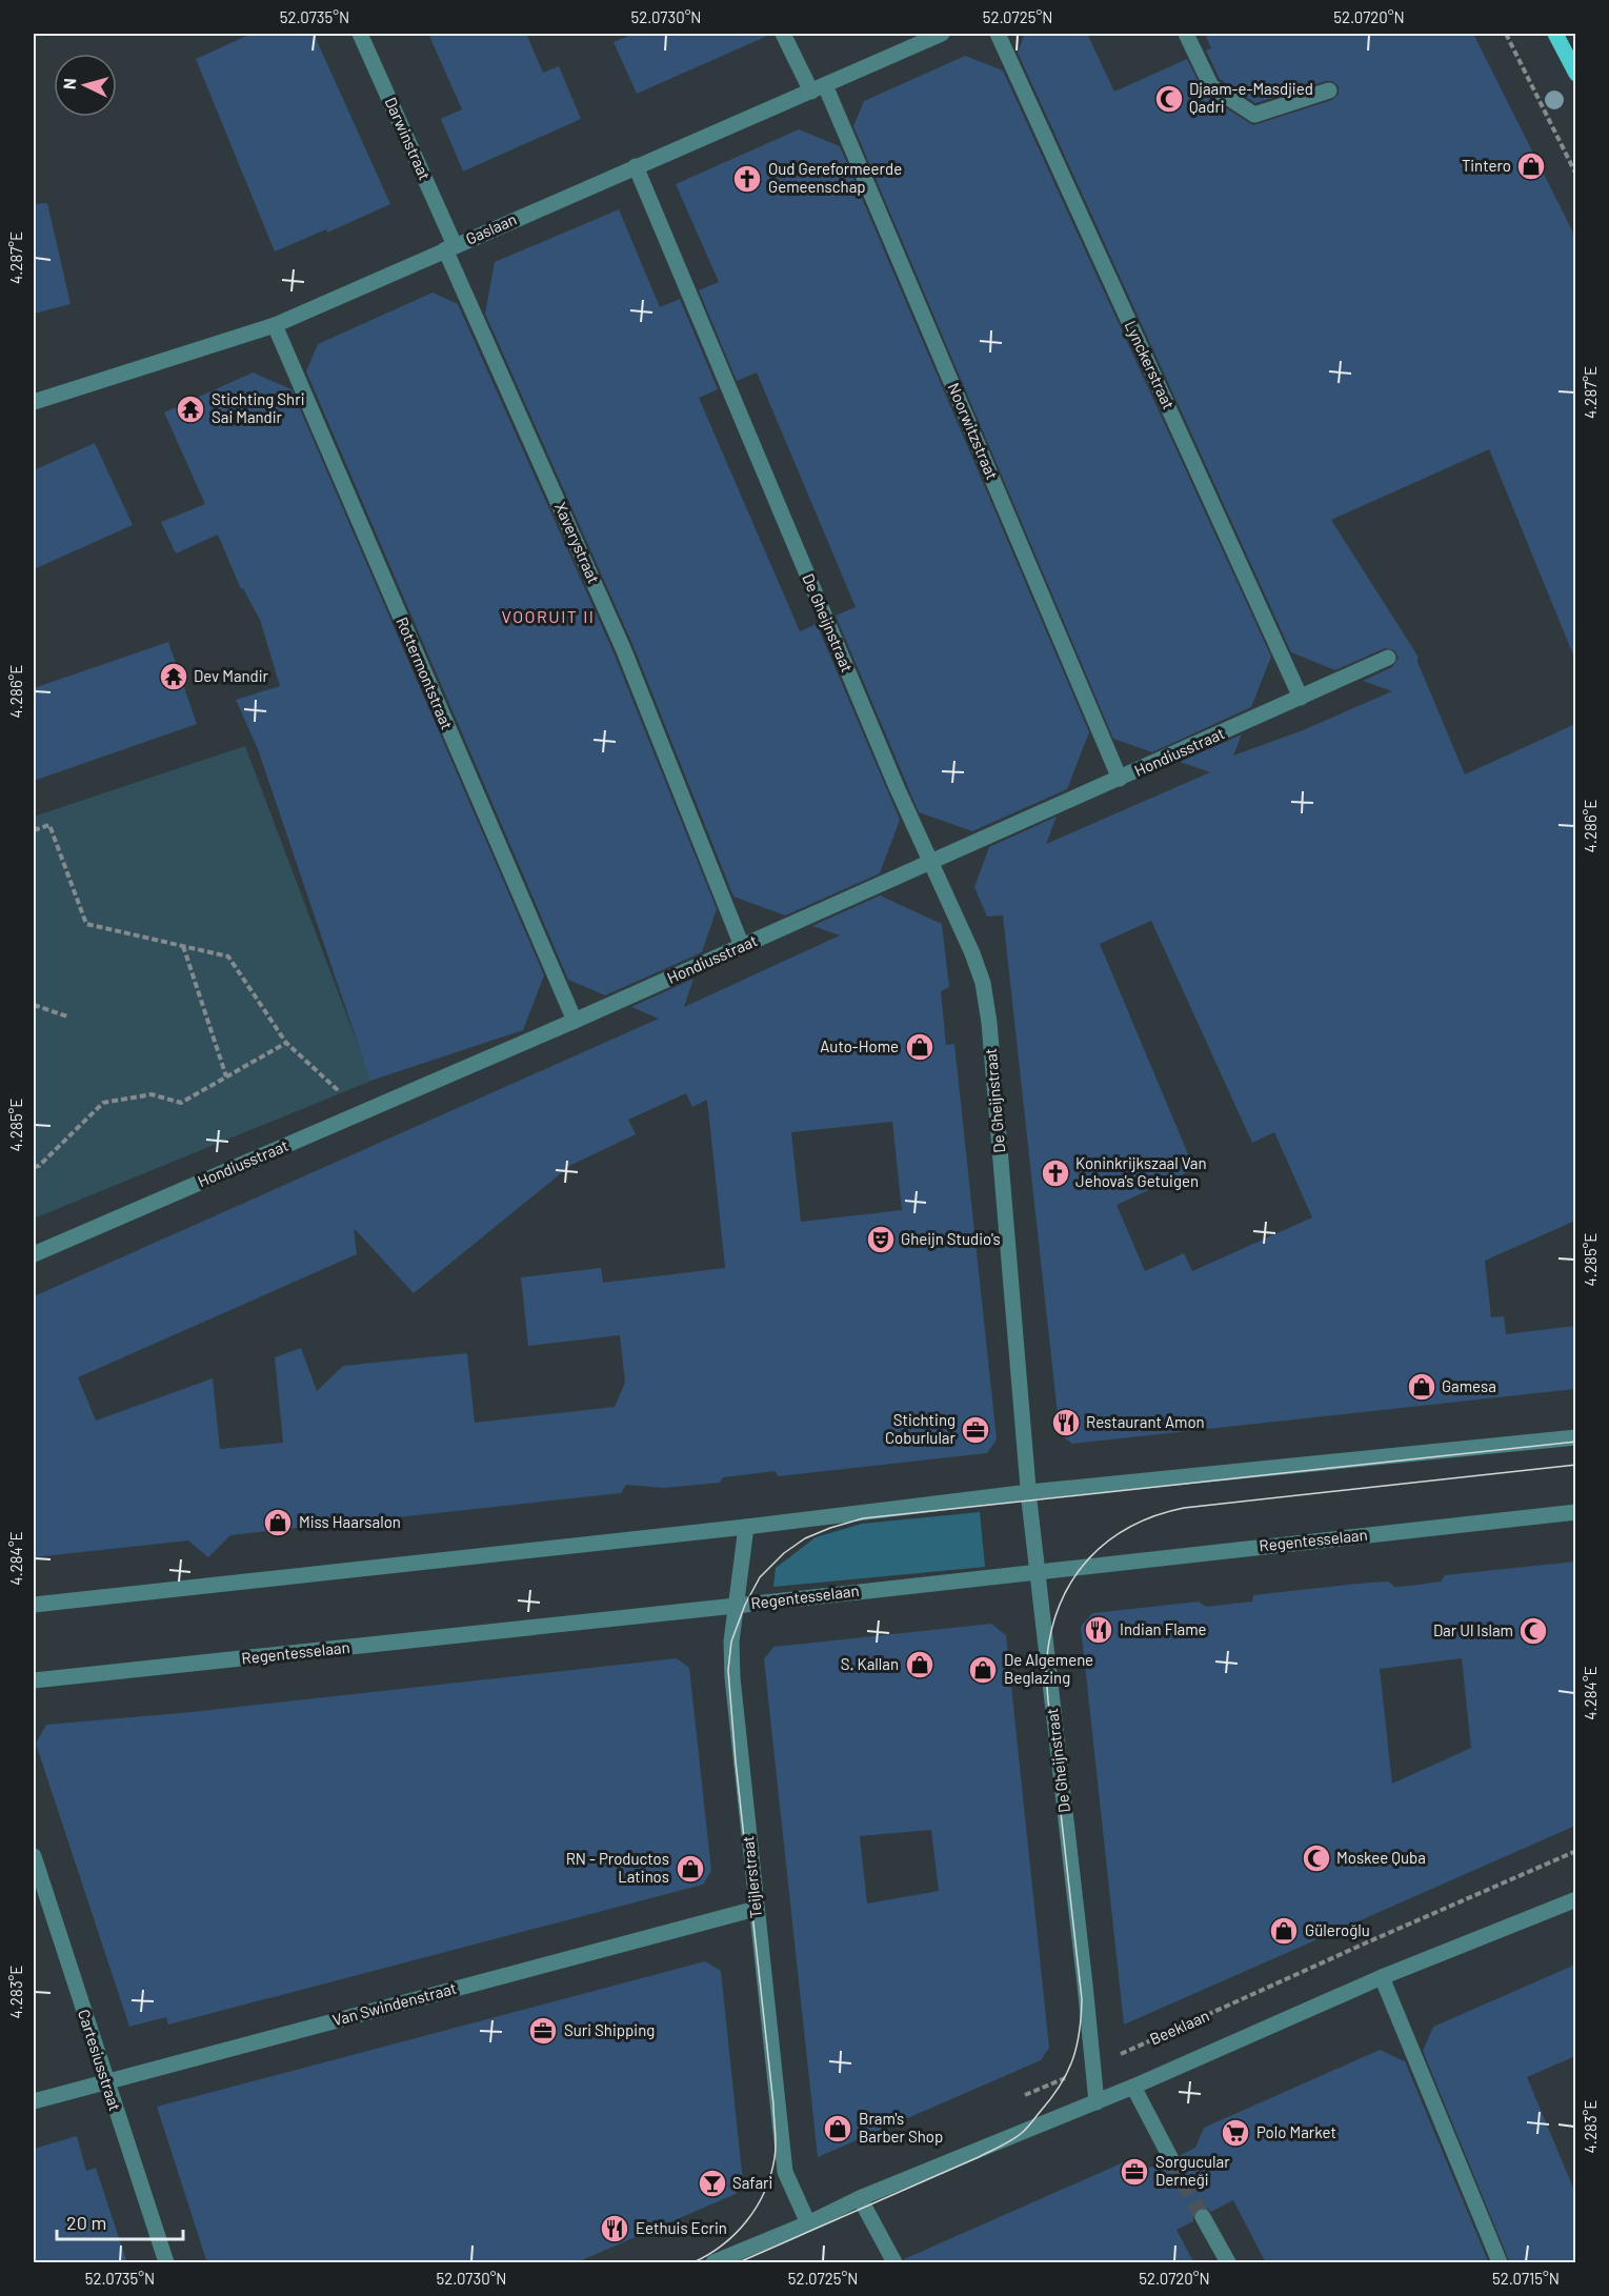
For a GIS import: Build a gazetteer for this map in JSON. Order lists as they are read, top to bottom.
{
  "streets": {
    "street": [
      "Darwinstraat",
      "Gaslaan",
      "Lynckerstraat",
      "Noorwitzstraat",
      "Xaverystraat",
      "De Gheijnstraat",
      "Rottermontstraat",
      "Hondiusstraat",
      "Regentesselaan",
      "Teijlerstraat",
      "Van Swindenstraat",
      "Cartesiusstraat"
    ],
    "path": ["Beeklaan"]
  },
  "crossings": [
    ["Darwinstraat", "Gaslaan"],
    ["Darwinstraat", "Xaverystraat"],
    ["Gaslaan", "Noorwitzstraat"],
    ["Gaslaan", "Xaverystraat"],
    ["Gaslaan", "De Gheijnstraat"],
    ["Gaslaan", "Rottermontstraat"],
    ["Lynckerstraat", "Hondiusstraat"],
    ["Noorwitzstraat", "Hondiusstraat"],
    ["Xaverystraat", "Hondiusstraat"],
    ["De Gheijnstraat", "Hondiusstraat"],
    ["De Gheijnstraat", "Regentesselaan"],
    ["De Gheijnstraat", "Beeklaan"],
    ["Rottermontstraat", "Hondiusstraat"],
    ["Regentesselaan", "Teijlerstraat"],
    ["Teijlerstraat", "Van Swindenstraat"],
    ["Van Swindenstraat", "Cartesiusstraat"]
  ],
  "districts": ["VOORUIT II"],
  "places": {
    "mosque": ["Djaam-e-Masdjied Qadri", "Dar Ul Islam", "Moskee Quba"],
    "shop": [
      "Tintero",
      "Auto-Home",
      "Gamesa",
      "Miss Haarsalon",
      "S. Kallan",
      "De Algemene Beglazing",
      "RN - Productos Latinos",
      "Güleroğlu",
      "Bram's Barber Shop"
    ],
    "church": ["Oud Gereformeerde Gemeenschap", "Koninkrijkszaal Van Jehova's Getuigen"],
    "temple": ["Stichting Shri Sai Mandir", "Dev Mandir"],
    "theatre": ["Gheijn Studio's"],
    "restaurant": ["Restaurant Amon", "Indian Flame", "Eethuis Ecrin"],
    "office": ["Stichting Coburlular", "Suri Shipping", "Sorgucular Derneği"],
    "supermarket": ["Polo Market"],
    "bar": ["Safari"]
  },
  "scale_bar": "20 m",
  "north": "left",
  "coordinates": [
    "52.0735°N",
    "52.0730°N",
    "52.0725°N",
    "52.0720°N",
    "4.287°E",
    "4.286°E",
    "4.285°E",
    "4.284°E",
    "4.283°E",
    "52.0715°N"
  ]
}
